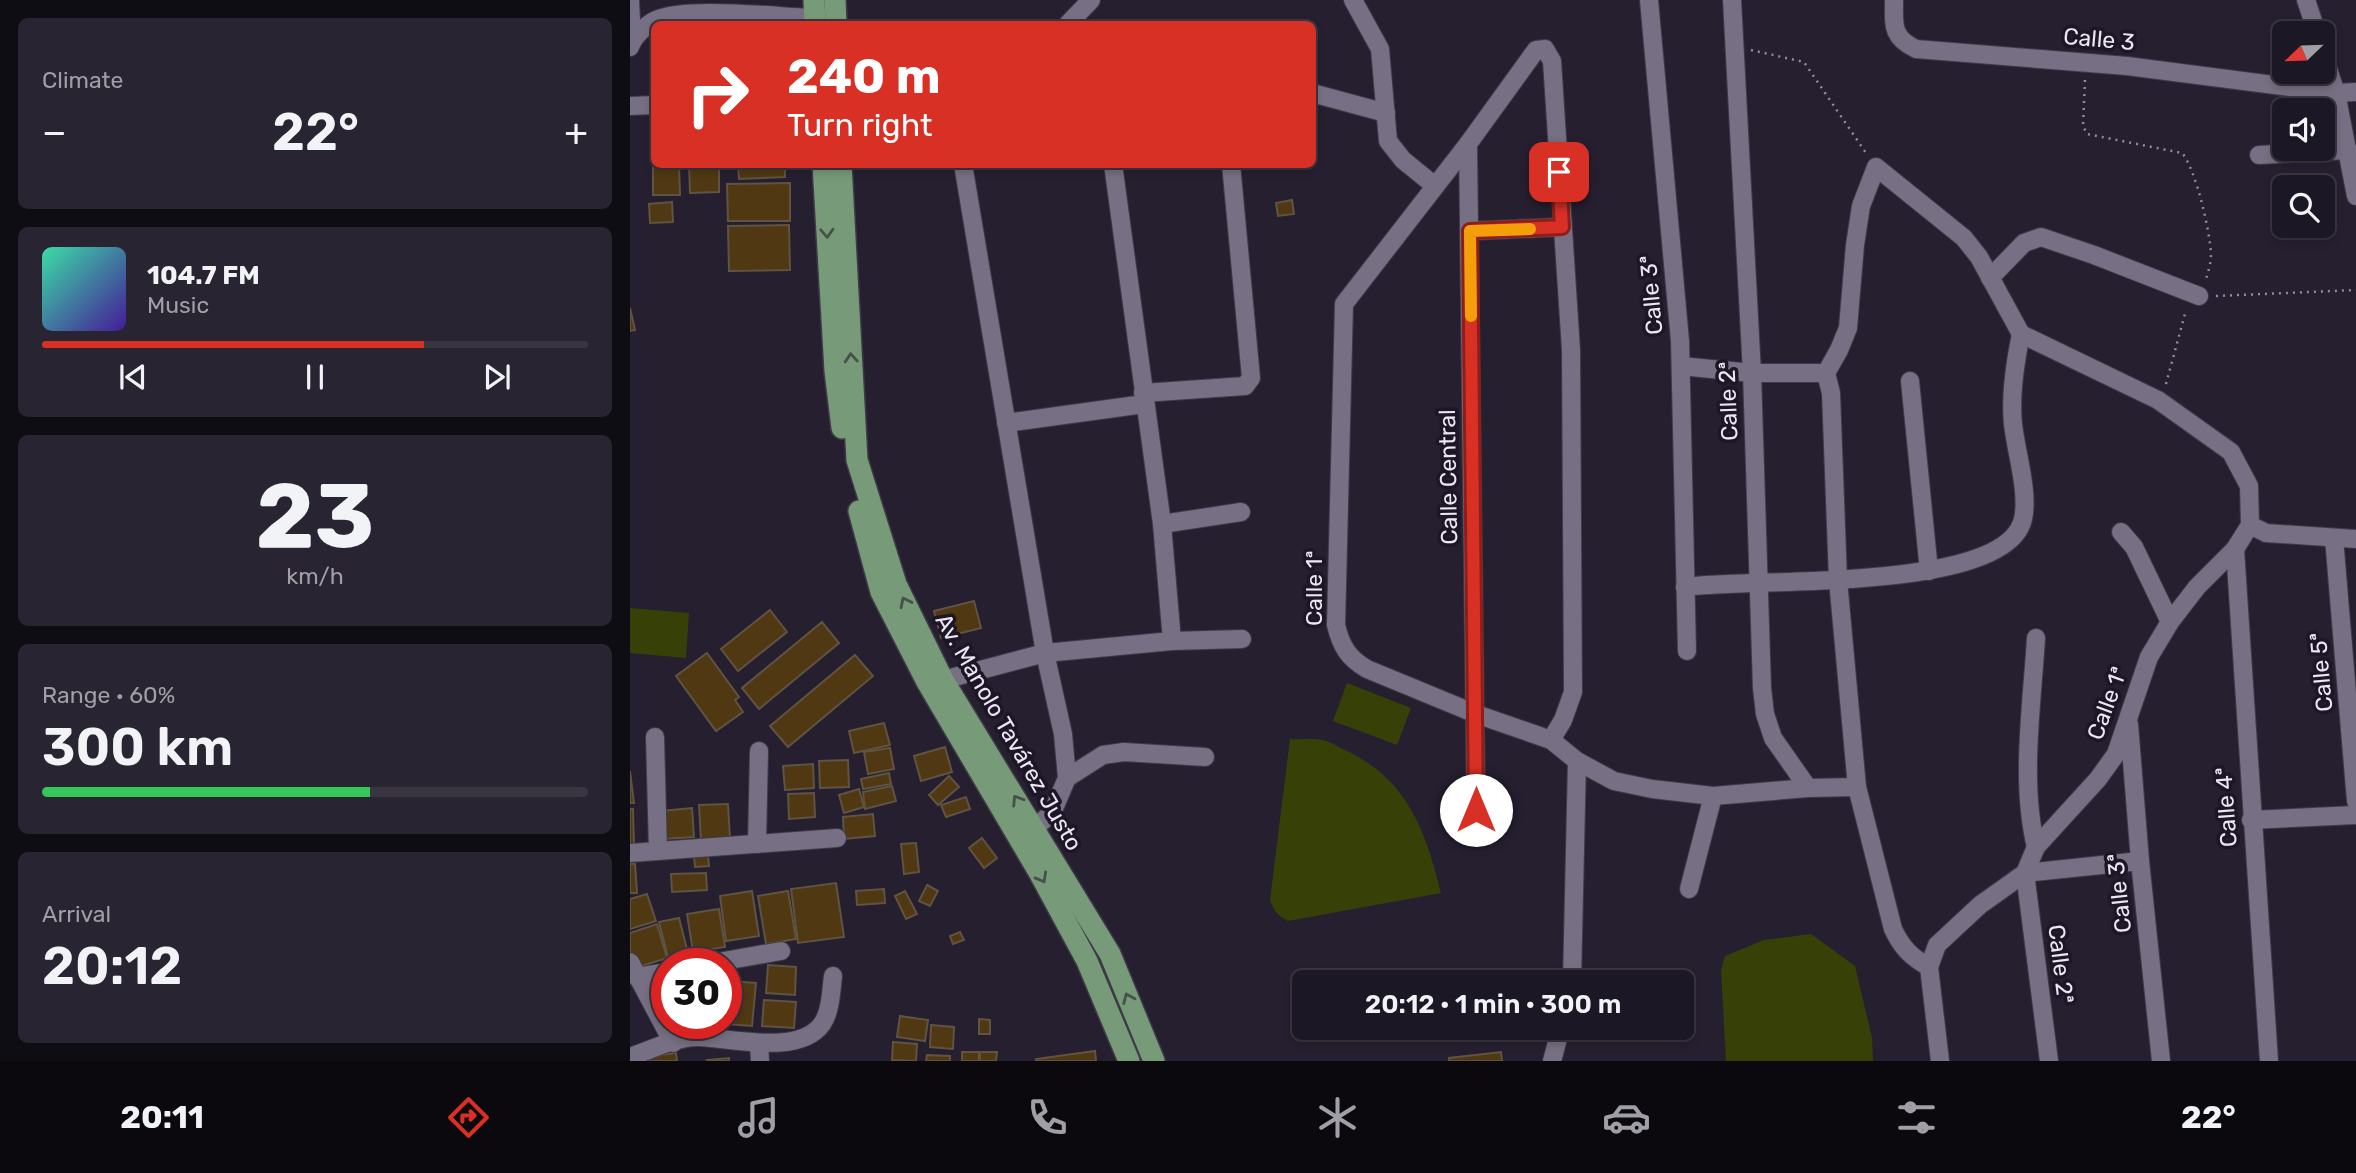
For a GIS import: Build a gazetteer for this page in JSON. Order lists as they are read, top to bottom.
{
  "streets": {
    "main road": ["Av. Manolo Tavárez Justo"],
    "street": [
      "Calle 3",
      "Calle 3ª",
      "Calle 2ª",
      "Calle Central",
      "Calle 1ª",
      "Calle 5ª",
      "Calle 4ª"
    ]
  },
  "crossings": [
    ["Calle 3ª", "Calle 1ª"],
    ["Calle 2ª", "Calle 1ª"],
    ["Calle Central", "Calle 1ª"],
    ["Calle 1ª", "Calle 4ª"]
  ],
  "north": "bottom left",
  "page": {
    "tile": [
      "Climate",
      ["23", "km/h"],
      ["Range · 60%", "300 km"],
      ["Arrival", "20:12"]
    ],
    "turn": ["240 m", "Turn right"],
    "heat": ["−", "22°", "+"],
    "song": ["104.7 FM", "Music"],
    "limit": "30",
    "trip": "20:12 · 1 min · 300 m",
    "tabs": ["20:11", "22°"]
  }
}
